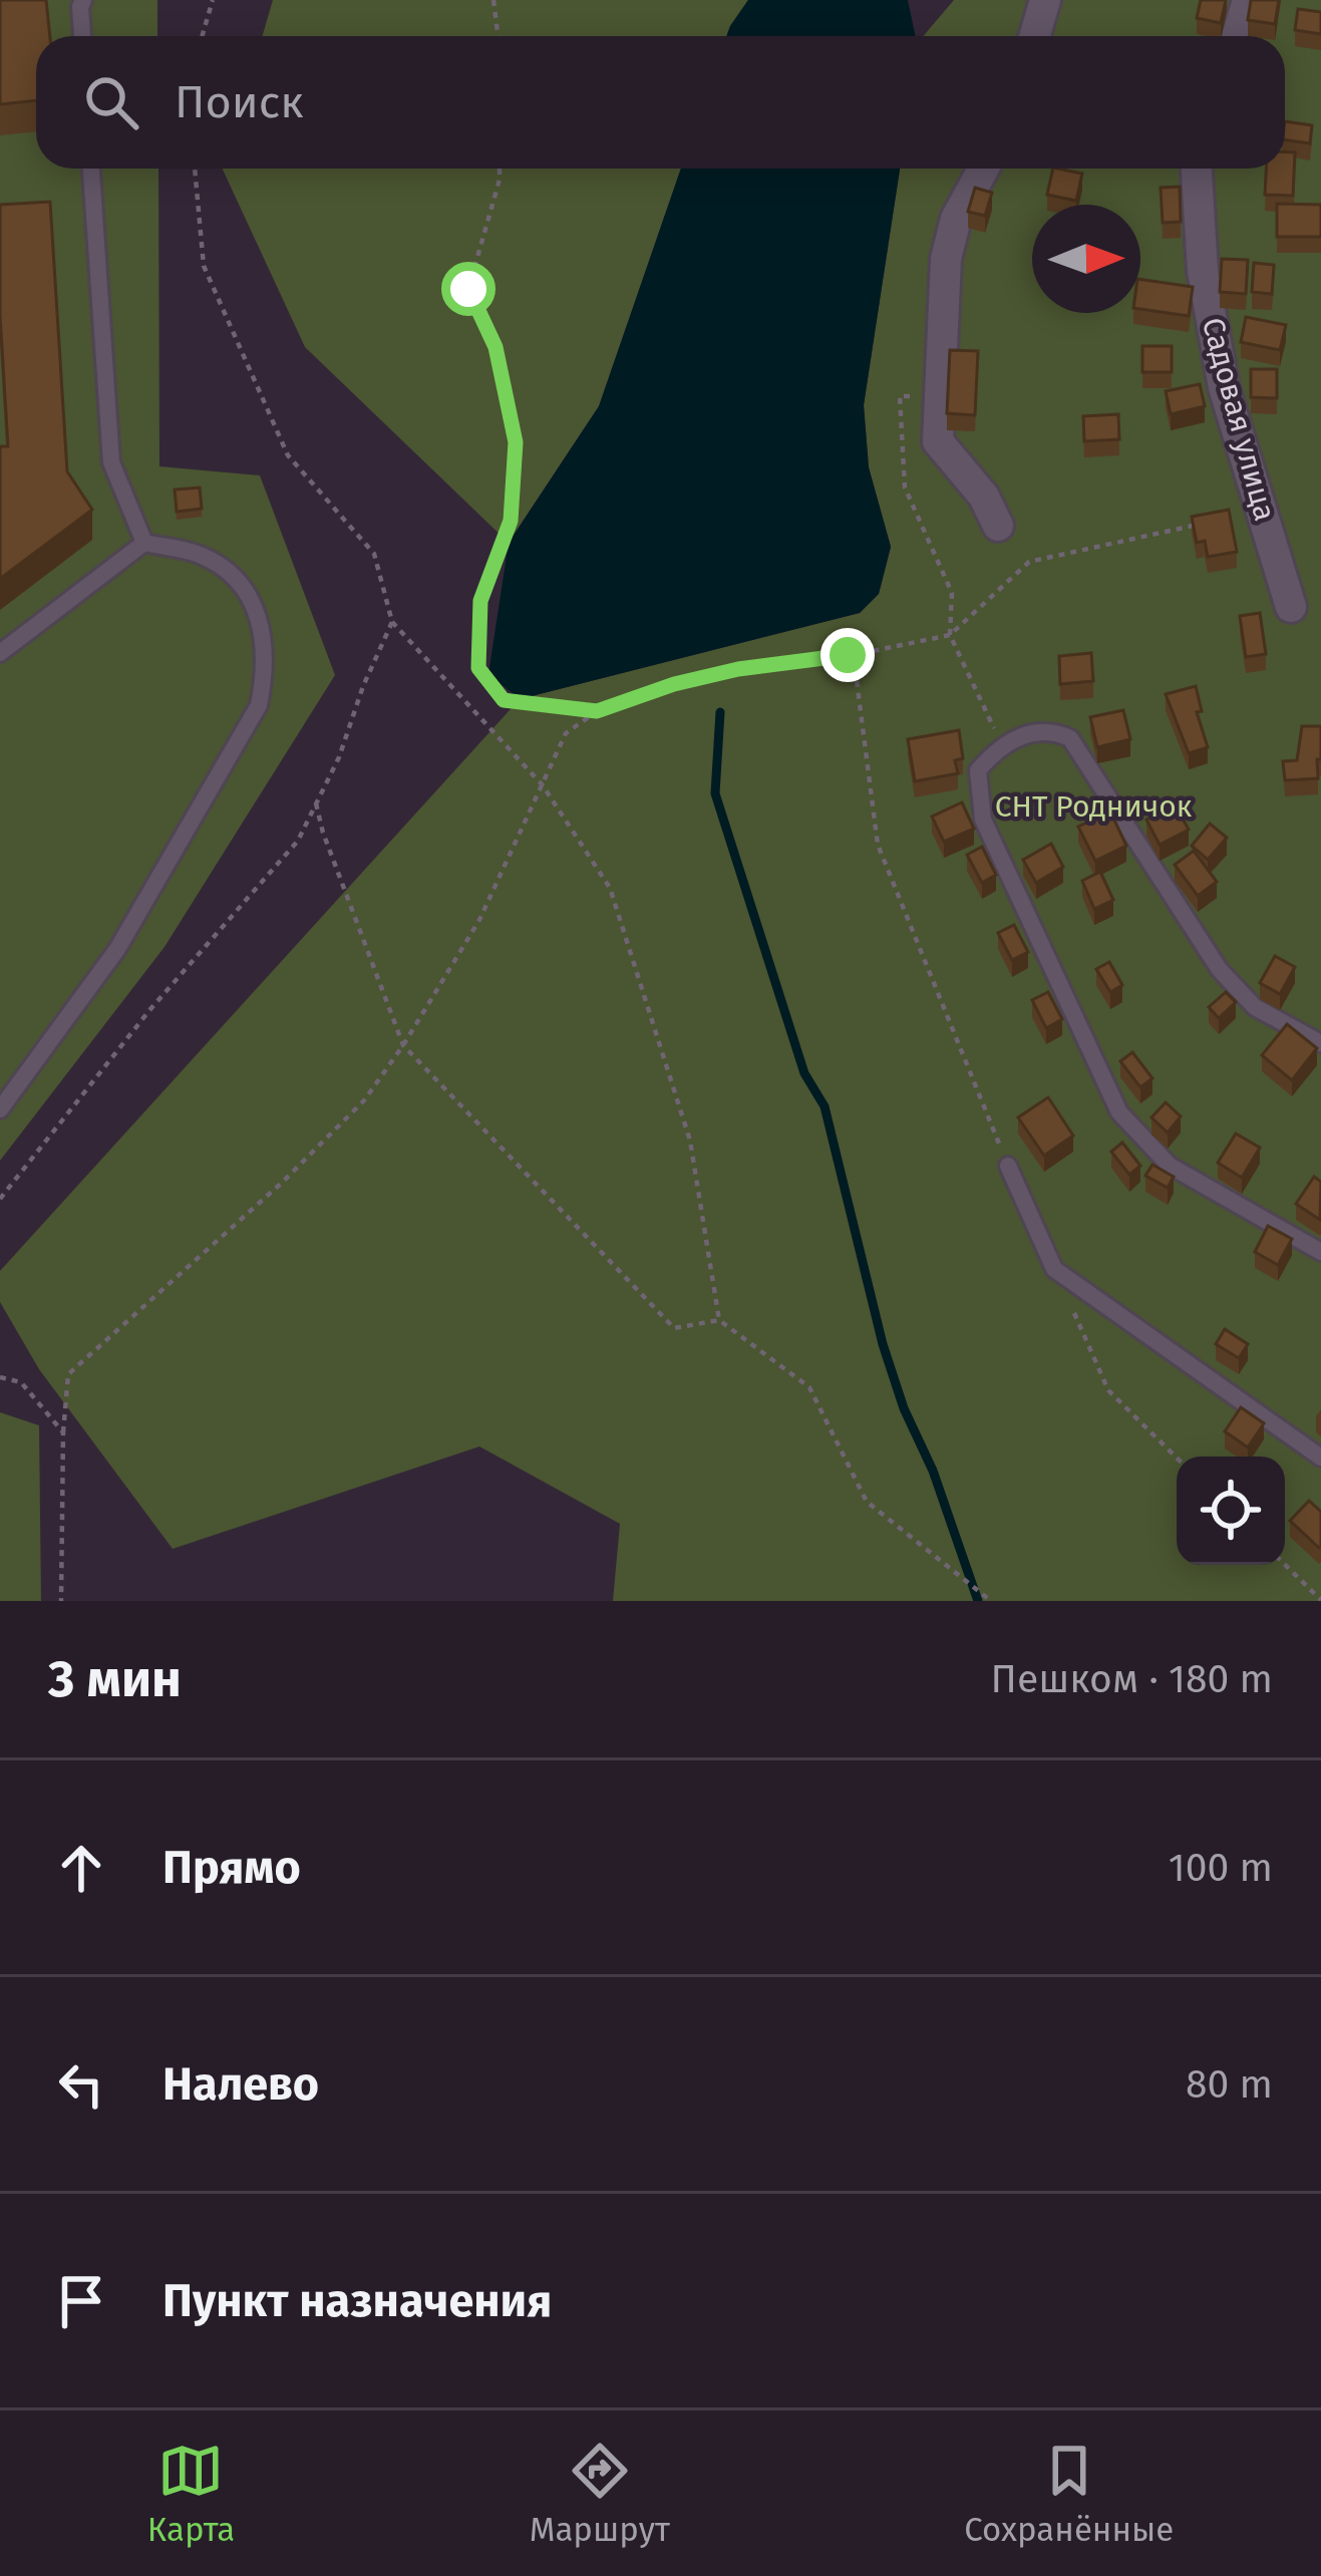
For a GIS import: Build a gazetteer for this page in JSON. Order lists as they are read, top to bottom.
{
  "streets": {
    "street": ["Садовая улица"]
  },
  "parks": ["СНТ Родничок"],
  "north": "right",
  "page": {
    "search": "Поиск",
    "heading": ["3 мин", "Пешком · 180 m"],
    "list": [
      ["Прямо", "100 m"],
      ["Налево", "80 m"],
      "Пункт назначения"
    ],
    "nav": ["Карта", "Маршрут", "Сохранённые"]
  }
}
